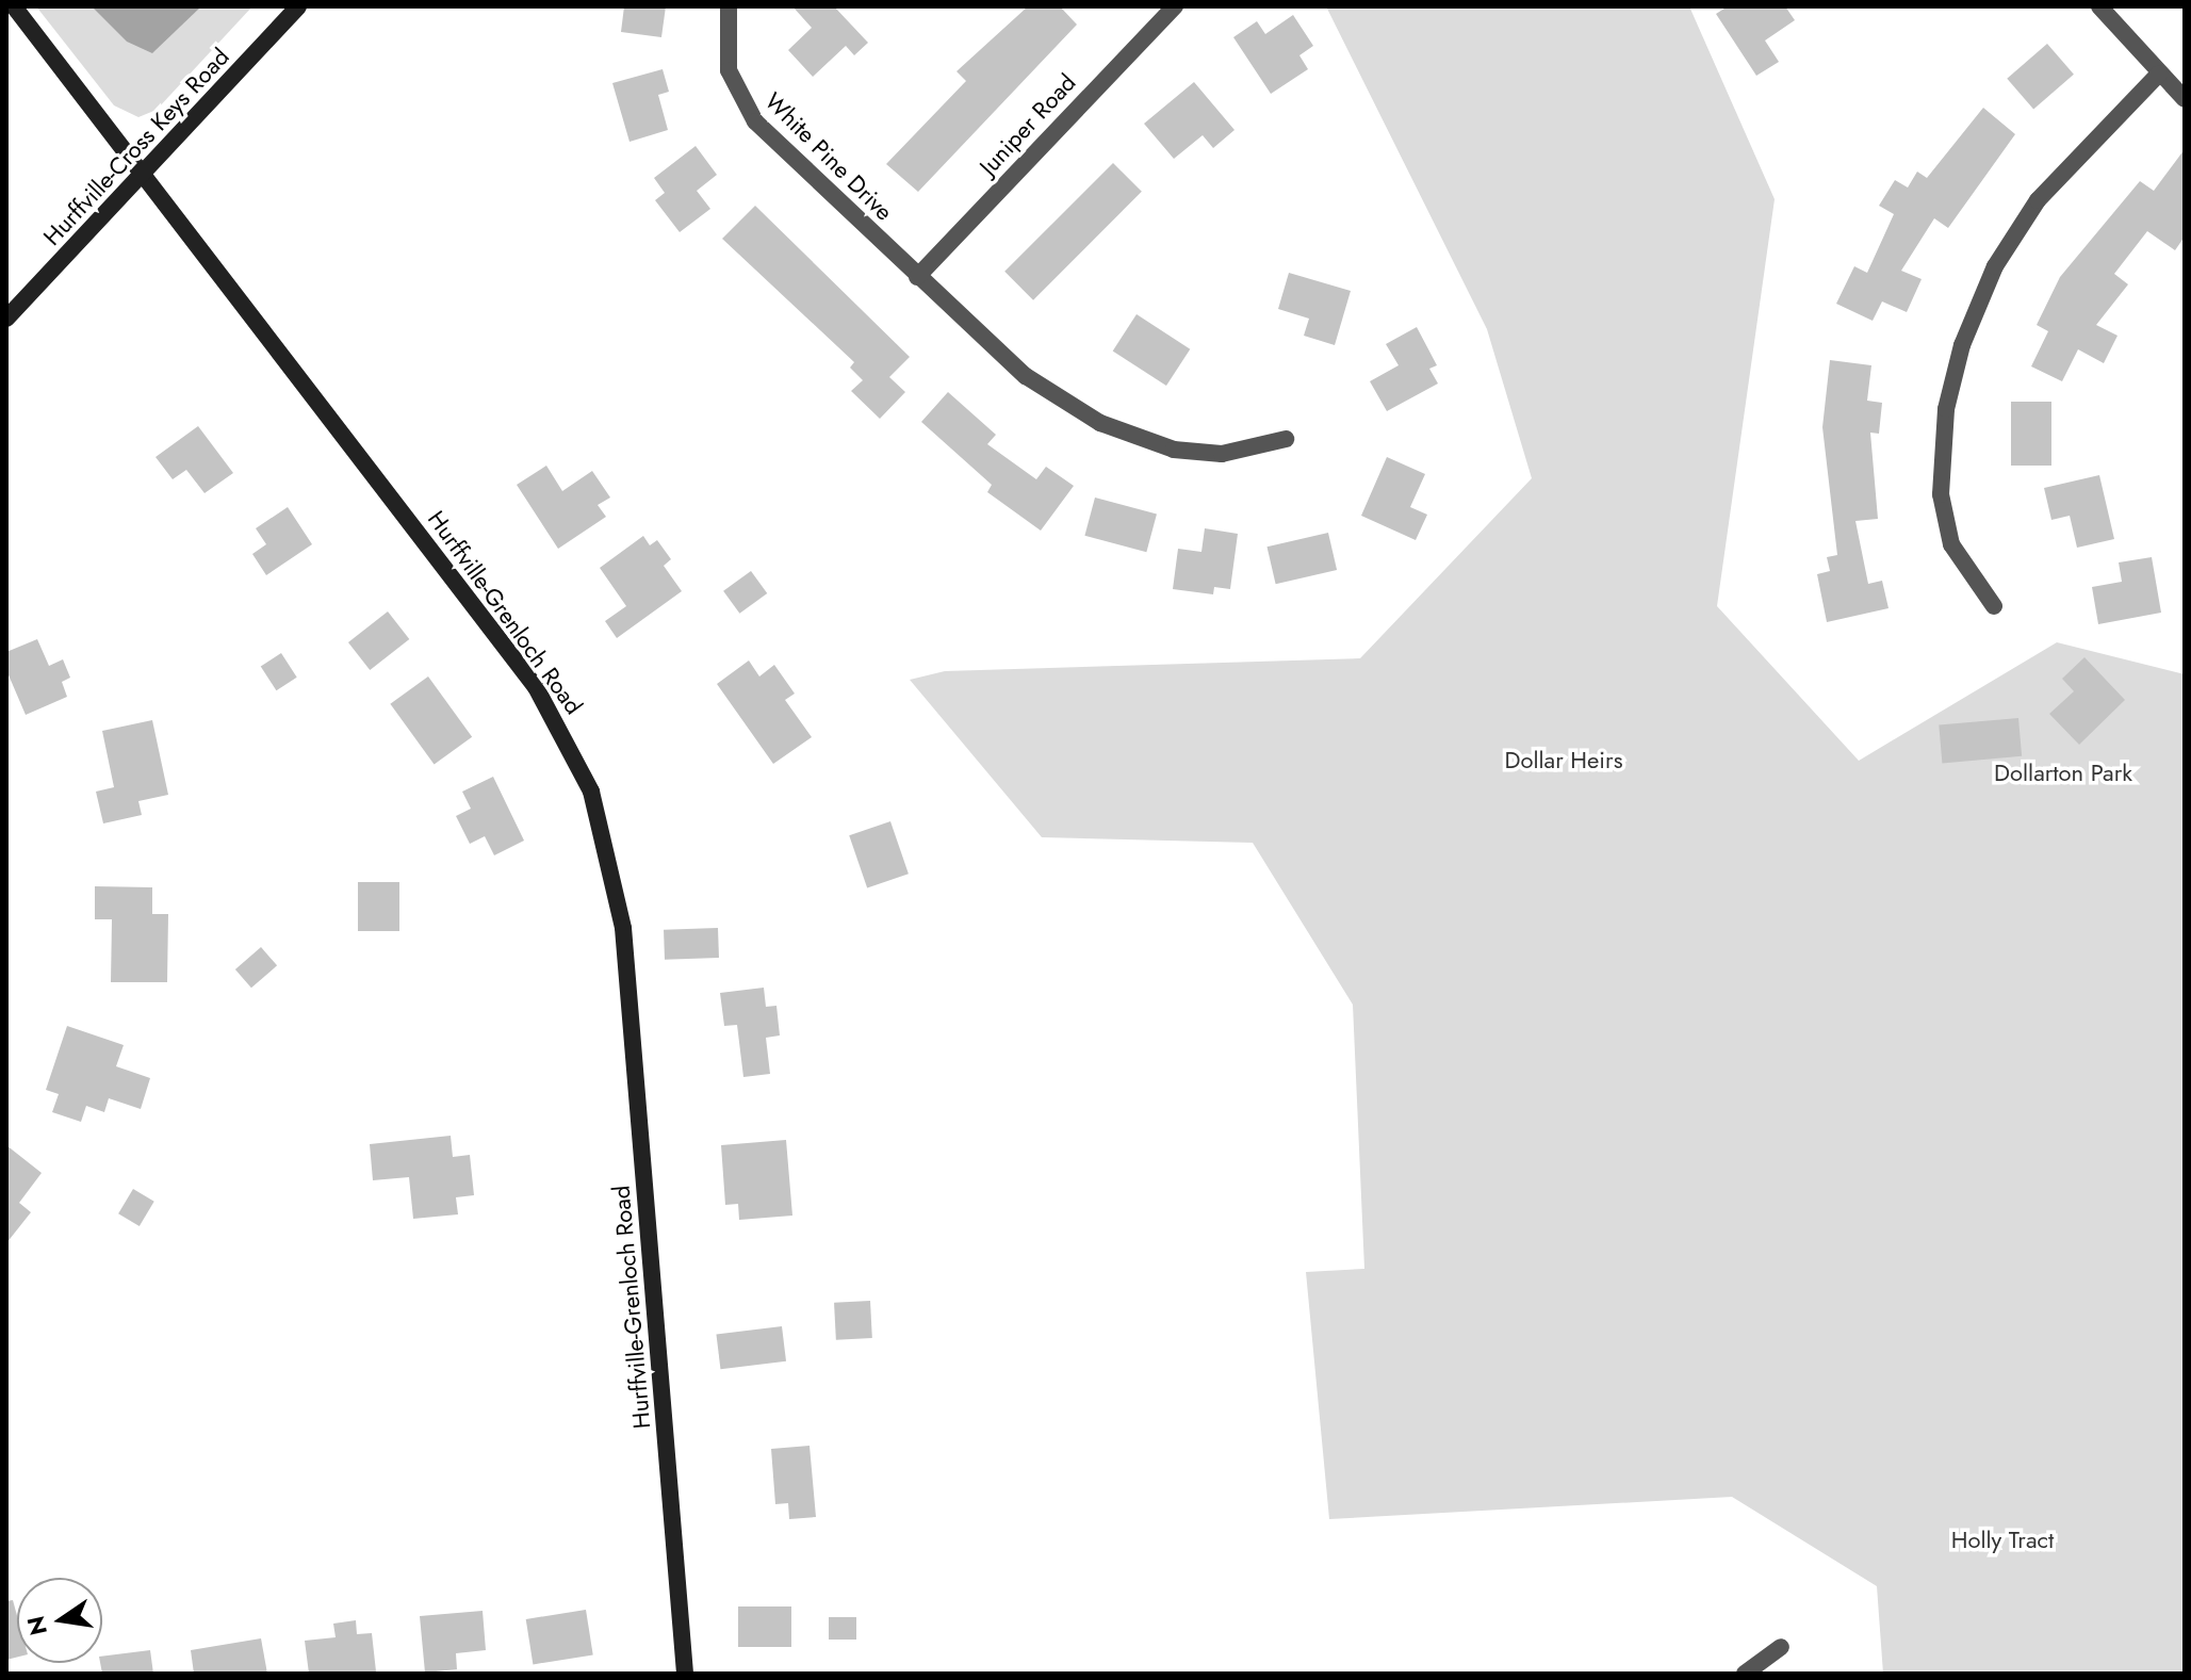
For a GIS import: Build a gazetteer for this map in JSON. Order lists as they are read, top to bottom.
{
  "streets": {
    "main road": ["Hurffville-Cross Keys Road", "Hurffville-Grenloch Road"],
    "street": ["Juniper Road", "White Pine Drive"]
  },
  "crossings": [
    ["Juniper Road", "White Pine Drive"],
    ["Hurffville-Cross Keys Road", "Hurffville-Grenloch Road"]
  ],
  "parks": ["Dollar Heirs", "Dollarton Park", "Holly Tract"],
  "north": "left"
}
